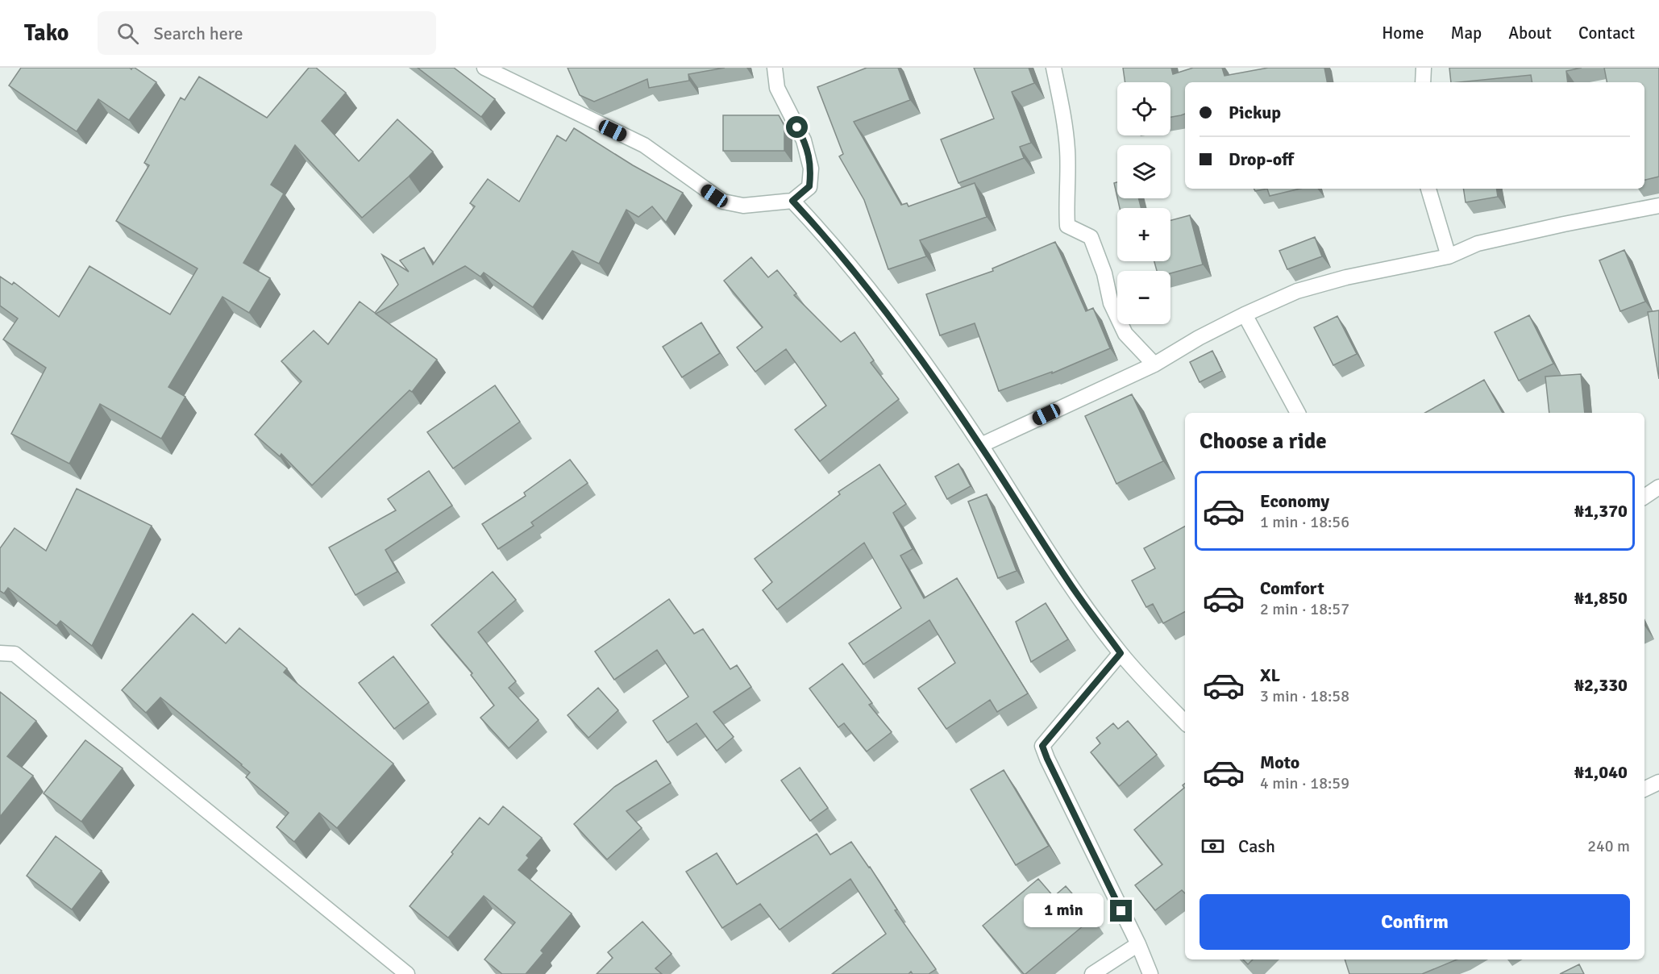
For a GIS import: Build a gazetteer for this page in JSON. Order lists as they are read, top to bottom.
{
  "page": {
    "header": "Tako",
    "search": "Search here",
    "nav": [
      "Home",
      "Map",
      "About",
      "Contact"
    ],
    "map_buttons": ["+", "−"],
    "banner": ["Pickup", "Drop-off"],
    "heading": "Choose a ride",
    "list": [
      {
        "name": "Economy",
        "note": "1 min · 18:56",
        "value": "₦1,370"
      },
      {
        "name": "Comfort",
        "note": "2 min · 18:57",
        "value": "₦1,850"
      },
      {
        "name": "XL",
        "note": "3 min · 18:58",
        "value": "₦2,330"
      },
      {
        "name": "Moto",
        "note": "4 min · 18:59",
        "value": "₦1,040"
      }
    ],
    "pay": ["Cash", "240 m"],
    "buttons": "Confirm",
    "bubble": "1 min"
  }
}
